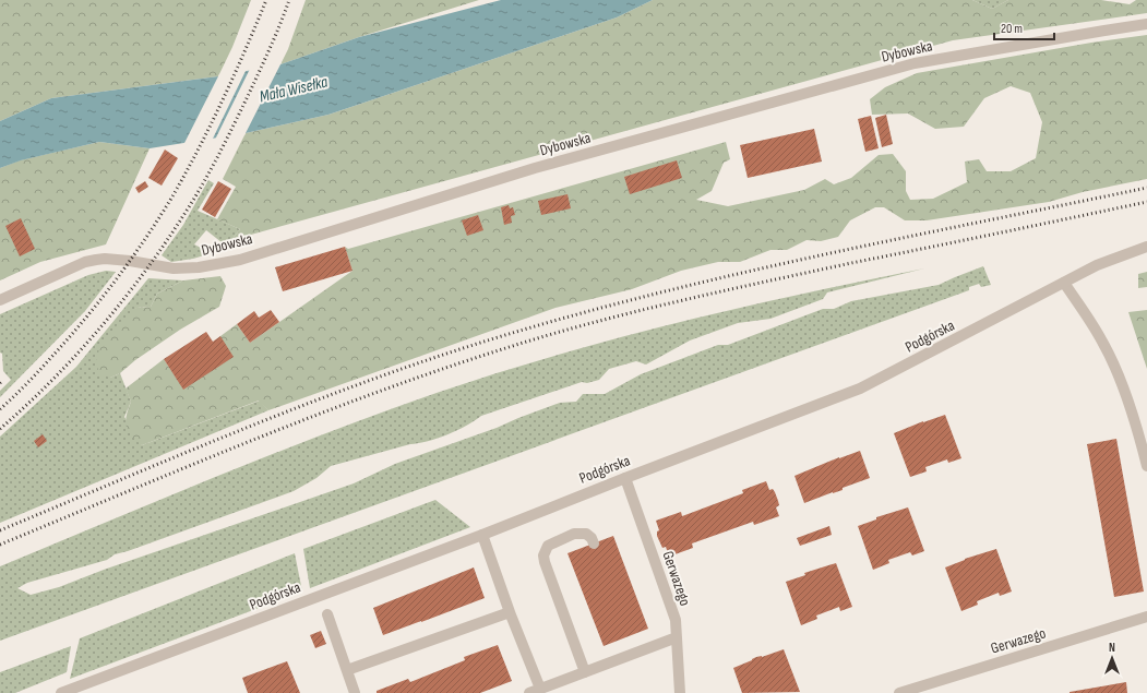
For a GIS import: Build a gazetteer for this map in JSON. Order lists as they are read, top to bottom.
{
  "streets": {
    "street": ["Dybowska", "Podgórska", "Gerwazego"]
  },
  "crossings": [
    ["Podgórska", "Gerwazego"]
  ],
  "water": ["Mała Wisełka"],
  "scale_bar": "20 m",
  "north": "top"
}
